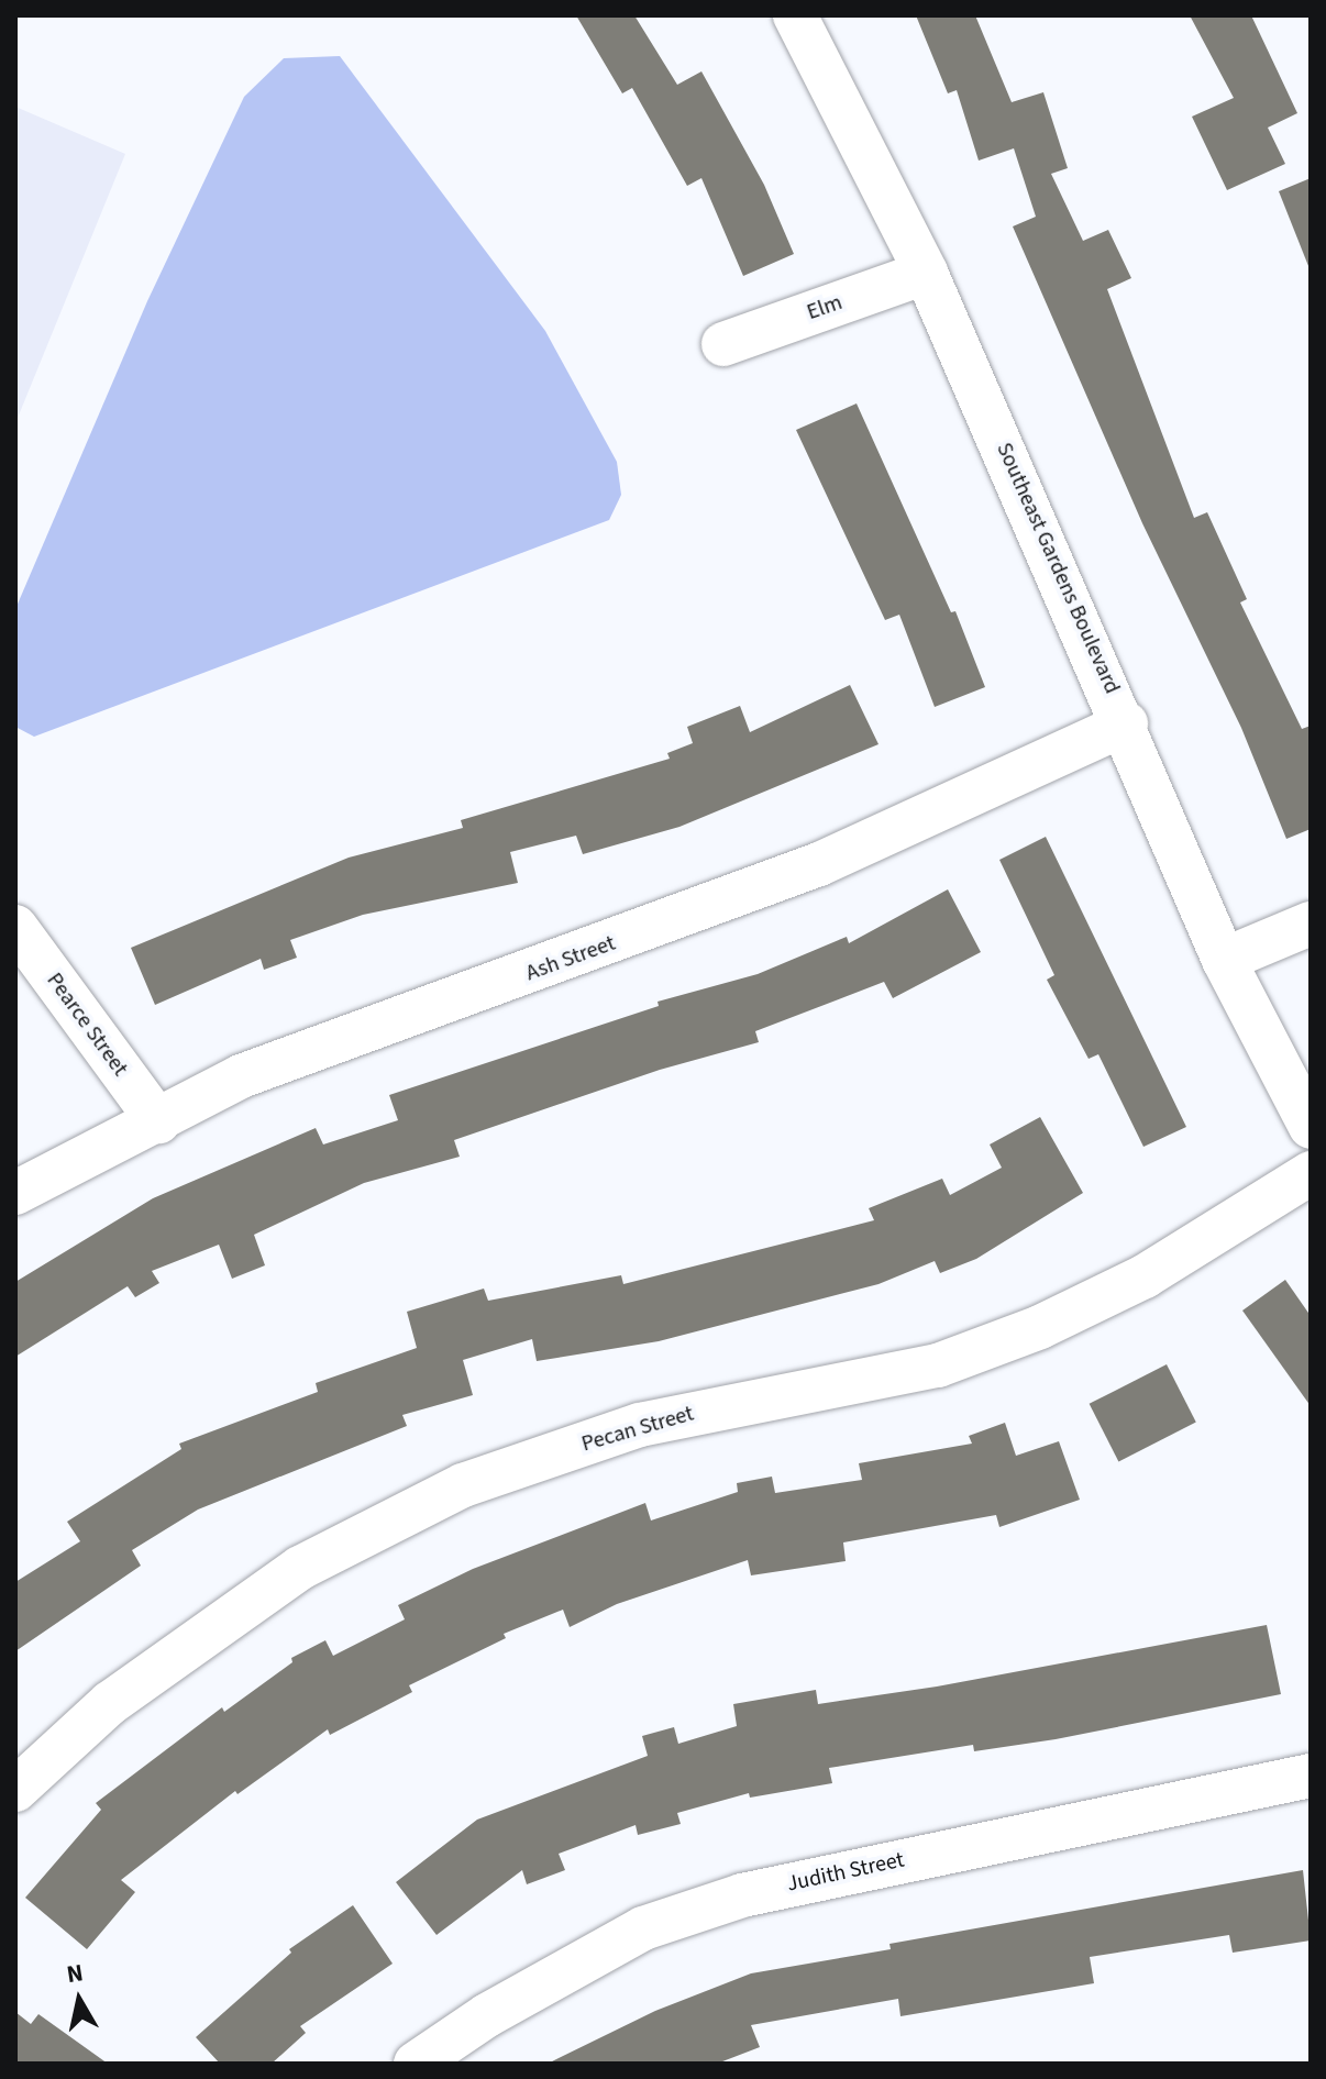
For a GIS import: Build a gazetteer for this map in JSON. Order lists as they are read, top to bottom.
{
  "streets": {
    "street": [
      "Elm",
      "Southeast Gardens Boulevard",
      "Ash Street",
      "Pearce Street",
      "Pecan Street",
      "Judith Street"
    ]
  },
  "crossings": [
    ["Elm", "Southeast Gardens Boulevard"],
    ["Southeast Gardens Boulevard", "Ash Street"],
    ["Ash Street", "Pearce Street"]
  ],
  "north": "top"
}
